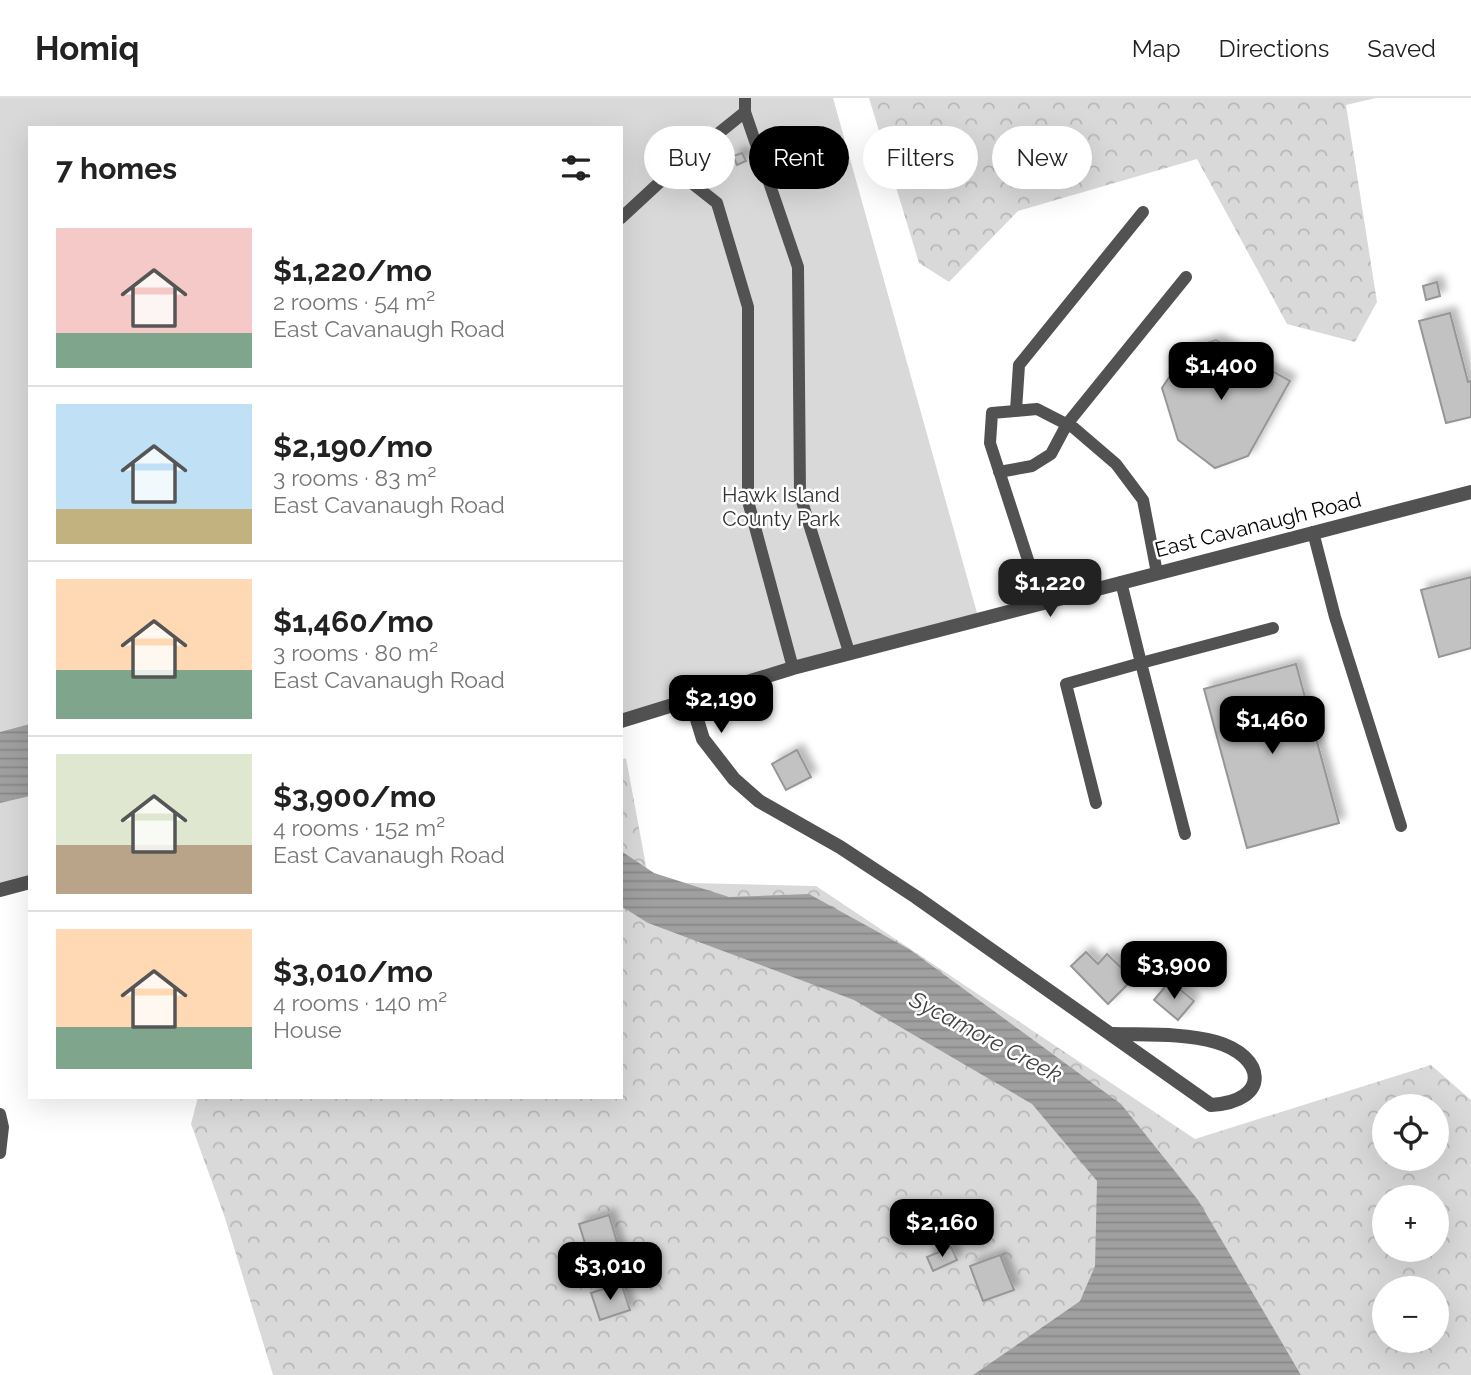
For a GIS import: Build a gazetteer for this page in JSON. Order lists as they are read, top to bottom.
{
  "streets": {
    "street": ["East Cavanaugh Road"]
  },
  "water": ["Sycamore Creek"],
  "parks": ["Hawk Island County Park"],
  "page": {
    "header": "Homiq",
    "nav": ["Map", "Directions", "Saved"],
    "chip": [
      "Buy",
      "Rent",
      "Filters",
      "New"
    ],
    "heading": "7 homes",
    "list": [
      {
        "name": "$1,220/mo",
        "note": "2 rooms · 54 m² · East Cavanaugh Road"
      },
      {
        "name": "$2,190/mo",
        "note": "3 rooms · 83 m² · East Cavanaugh Road"
      },
      {
        "name": "$1,460/mo",
        "note": "3 rooms · 80 m² · East Cavanaugh Road"
      },
      {
        "name": "$3,900/mo",
        "note": "4 rooms · 152 m² · East Cavanaugh Road"
      },
      {
        "name": "$3,010/mo",
        "note": "4 rooms · 140 m² · House"
      }
    ],
    "price": [
      "$1,400",
      "$1,220",
      "$2,190",
      "$1,460",
      "$3,900",
      "$2,160",
      "$3,010"
    ],
    "map_buttons": ["+", "−"]
  }
}
